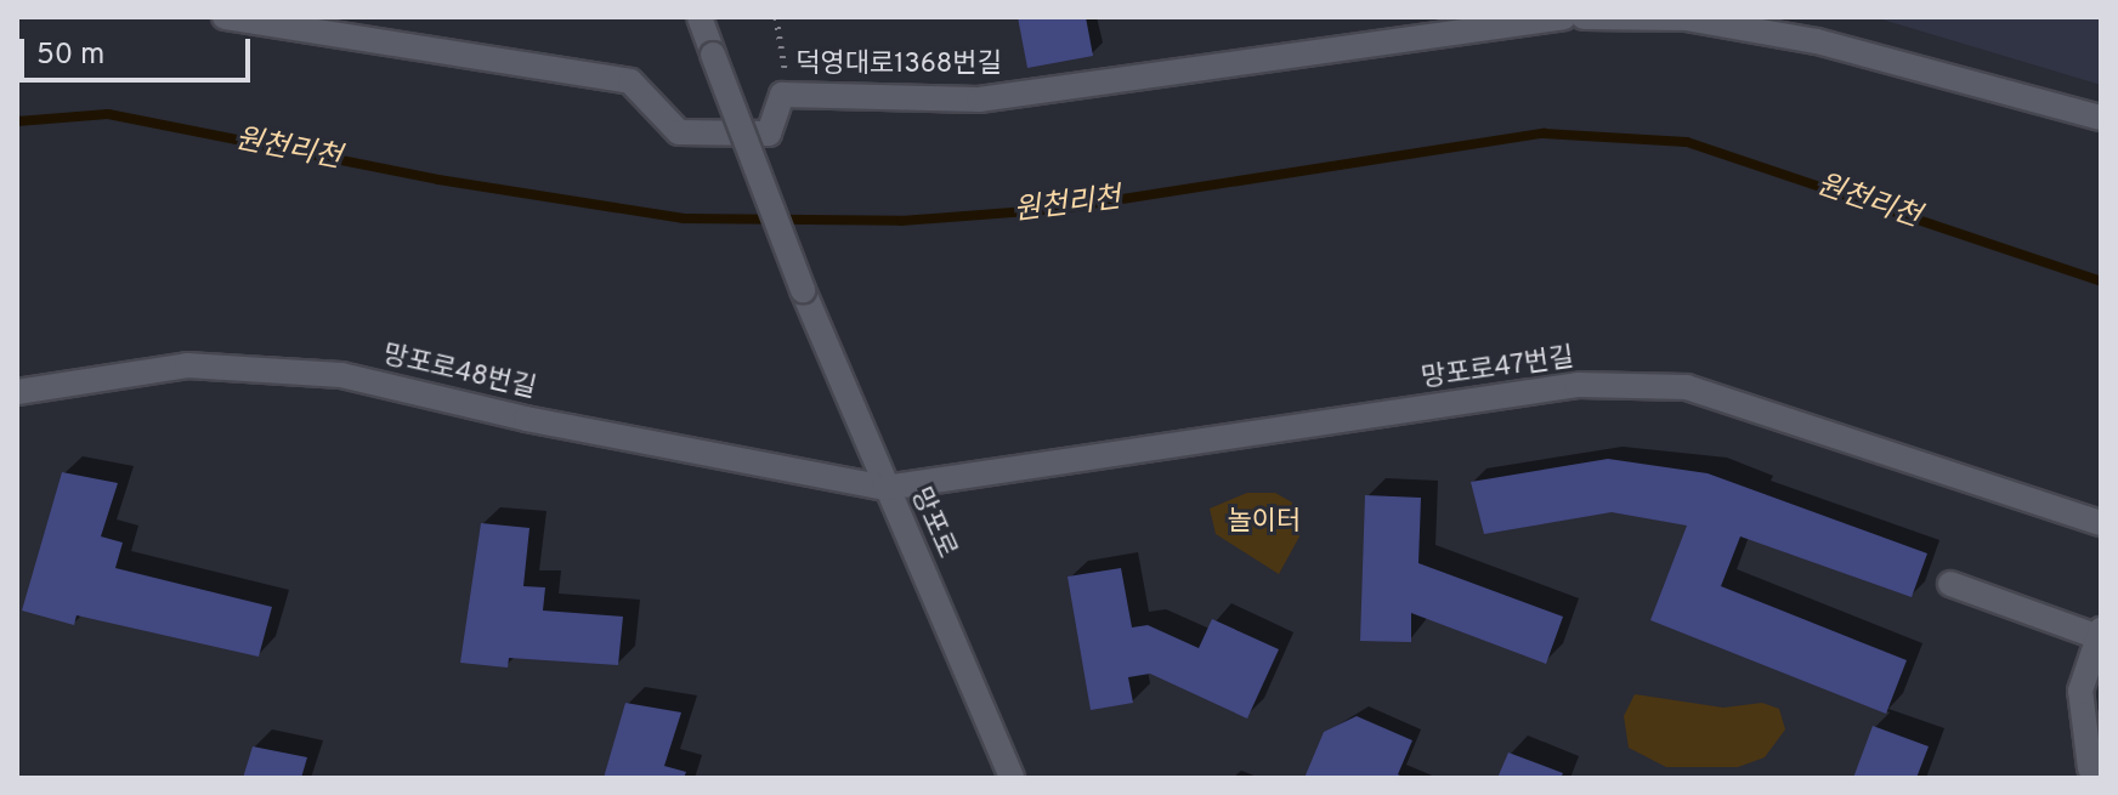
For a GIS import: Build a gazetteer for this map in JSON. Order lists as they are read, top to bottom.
{
  "streets": {
    "street": [
      "덕영대로1368번길",
      "망포로47번길",
      "망포로48번길",
      "망포로"
    ]
  },
  "crossings": [
    ["망포로47번길", "망포로48번길"],
    ["망포로47번길", "망포로"],
    ["망포로48번길", "망포로"]
  ],
  "water": ["원천리천"],
  "parks": ["놀이터"],
  "scale_bar": "50 m"
}
